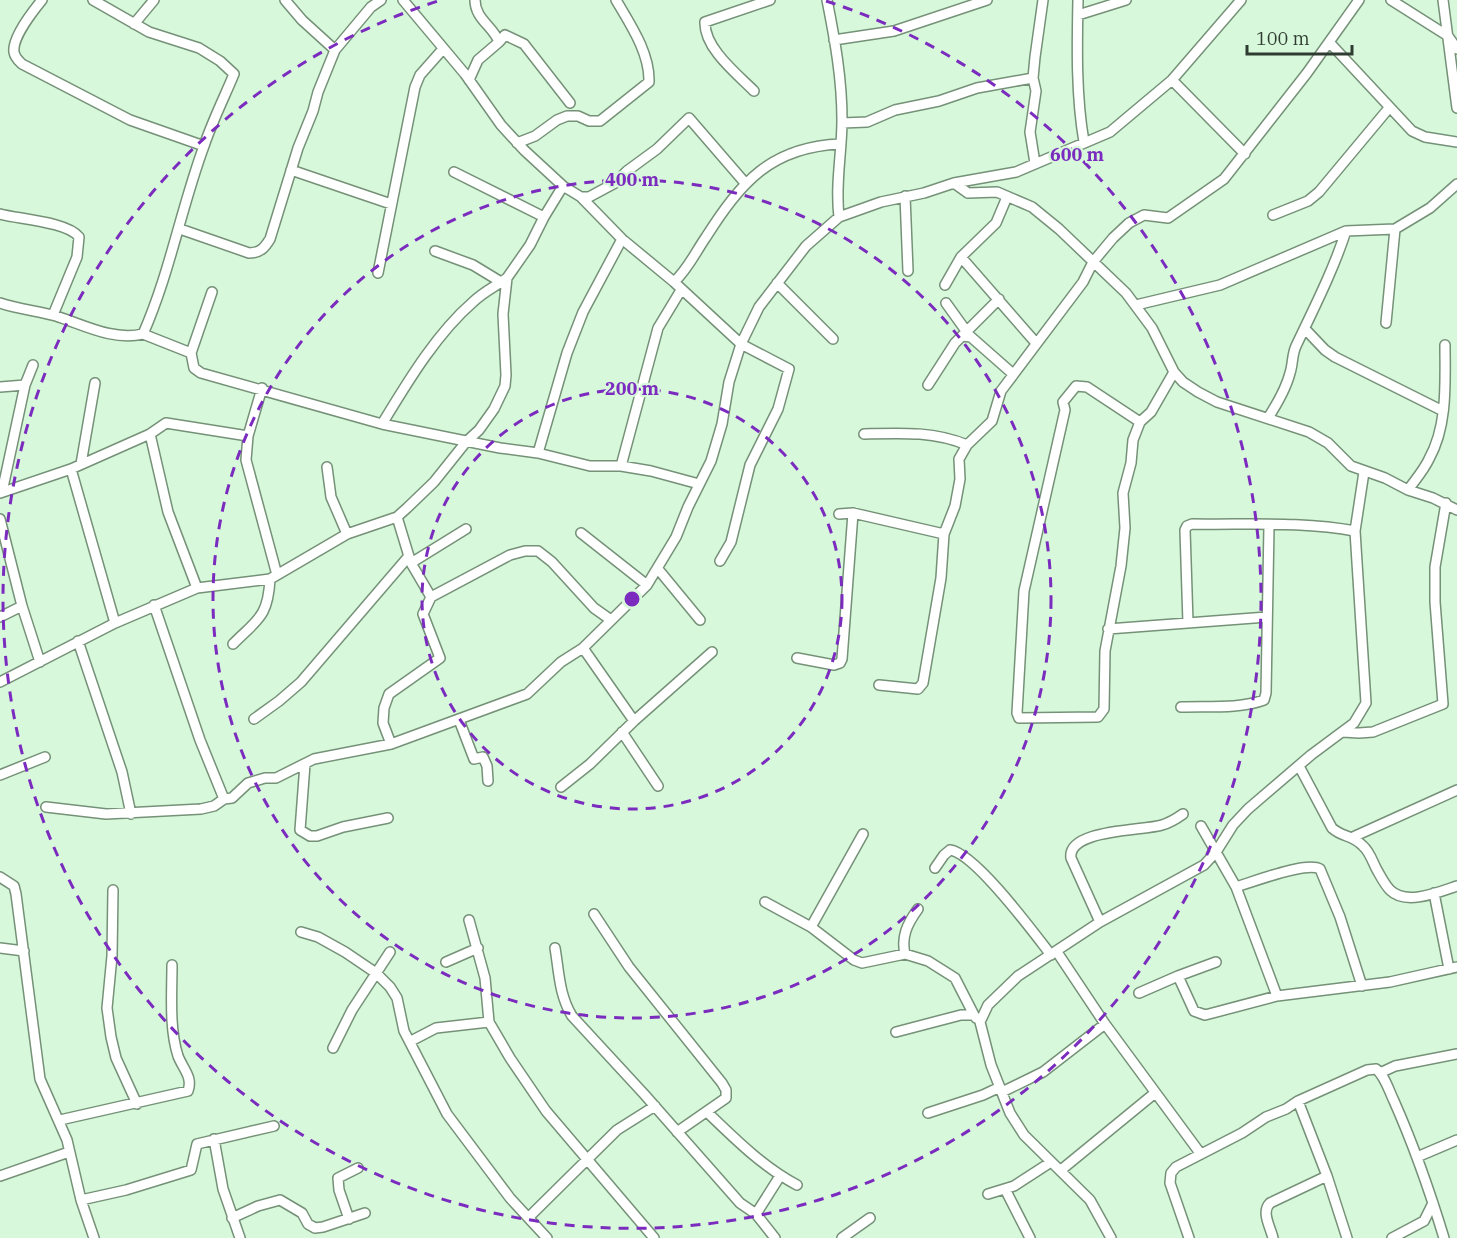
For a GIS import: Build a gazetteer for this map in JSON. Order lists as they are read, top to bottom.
{
  "scale_bar": "100 m",
  "rings": ["600 m", "400 m", "200 m"]
}
